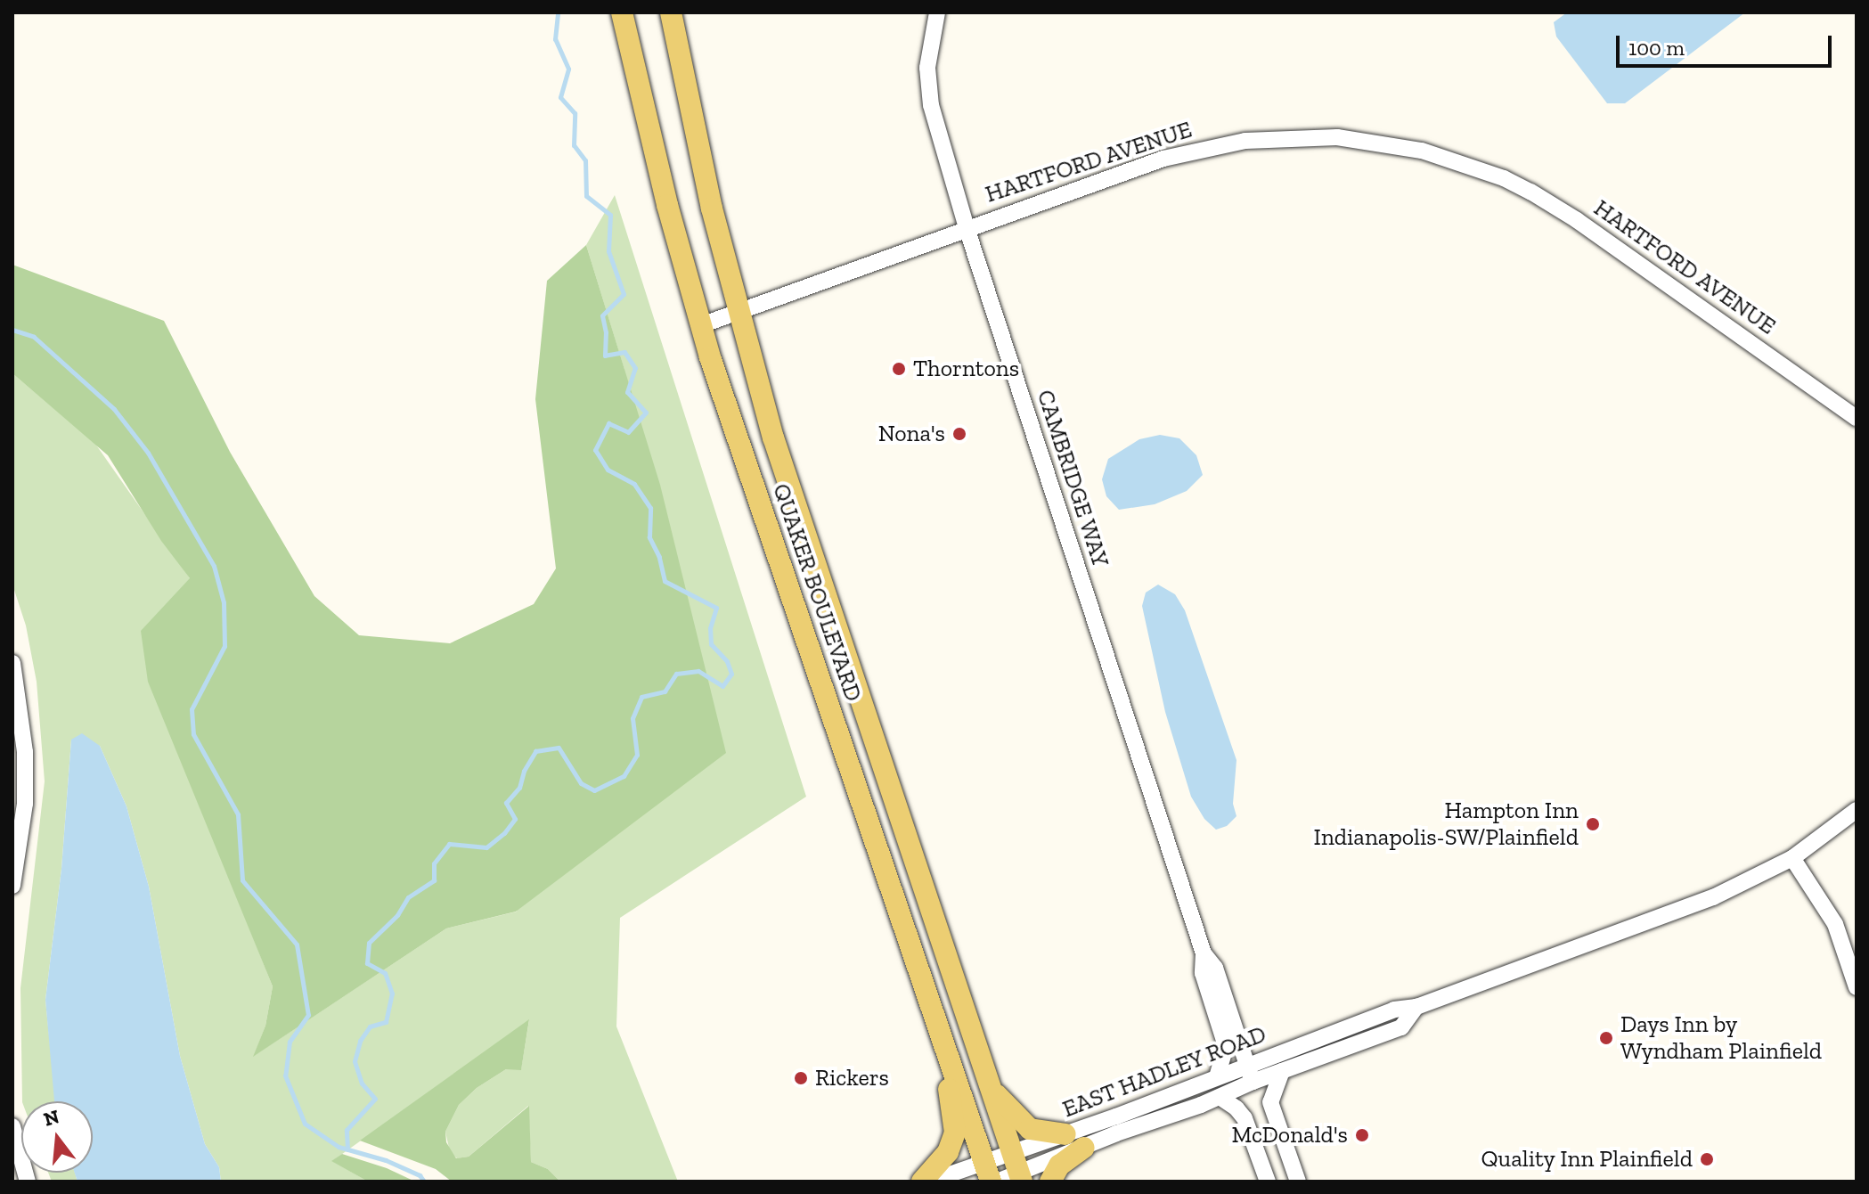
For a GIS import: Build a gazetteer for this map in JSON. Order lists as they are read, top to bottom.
{
  "streets": {
    "main road": ["QUAKER BOULEVARD"],
    "street": ["HARTFORD AVENUE", "CAMBRIDGE WAY", "EAST HADLEY ROAD"]
  },
  "crossings": [
    ["HARTFORD AVENUE", "CAMBRIDGE WAY"],
    ["HARTFORD AVENUE", "QUAKER BOULEVARD"],
    ["CAMBRIDGE WAY", "EAST HADLEY ROAD"],
    ["QUAKER BOULEVARD", "EAST HADLEY ROAD"]
  ],
  "places": [
    "Thorntons",
    "Nona's",
    "Hampton Inn Indianapolis-SW/Plainfield",
    "Days Inn by Wyndham Plainfield",
    "Rickers",
    "McDonald's",
    "Quality Inn Plainfield"
  ],
  "scale_bar": "100 m",
  "north": "top"
}
